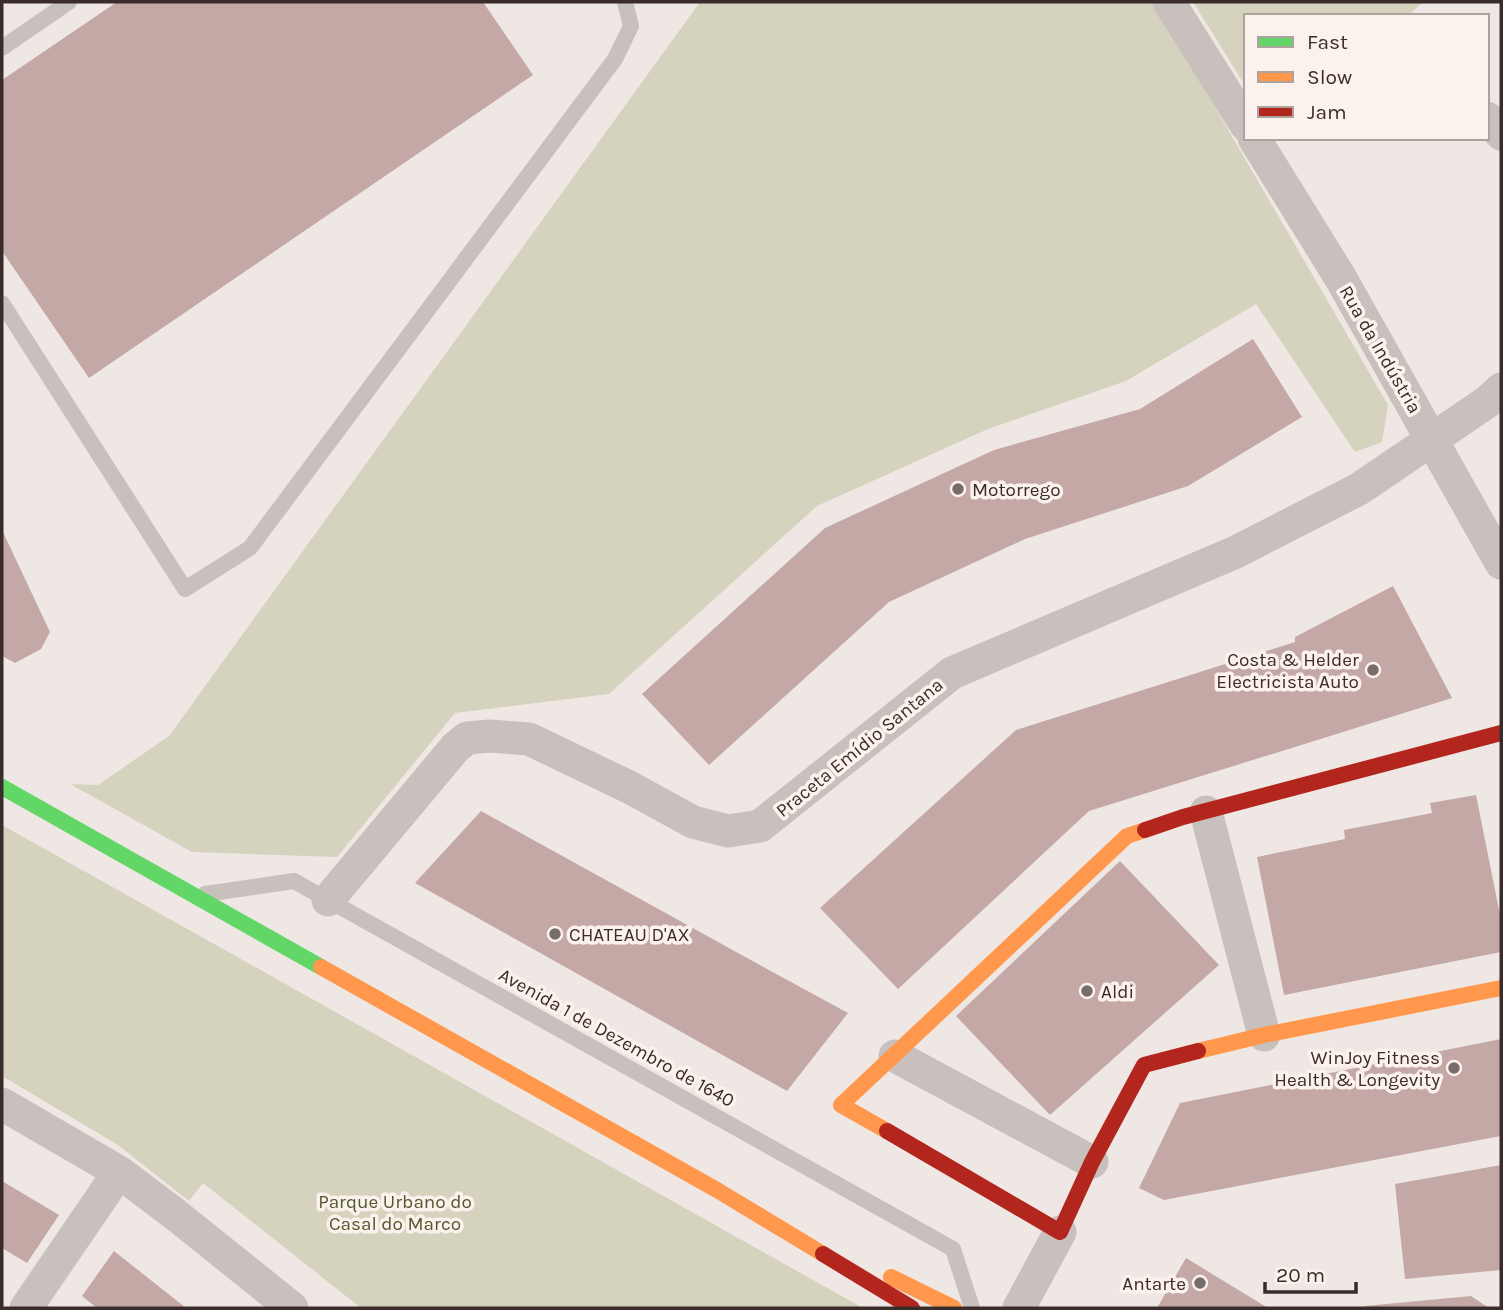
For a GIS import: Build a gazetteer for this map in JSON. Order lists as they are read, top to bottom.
{
  "streets": {
    "street": ["Rua da Indústria", "Praceta Emídio Santana"],
    "lane": ["Avenida 1 de Dezembro de 1640"]
  },
  "crossings": [
    ["Rua da Indústria", "Praceta Emídio Santana"],
    ["Praceta Emídio Santana", "Avenida 1 de Dezembro de 1640"]
  ],
  "parks": ["Parque Urbano do Casal do Marco"],
  "places": [
    "Motorrego",
    "Costa & Helder Electricista Auto",
    "CHATEAU D'AX",
    "Aldi",
    "WinJoy Fitness Health & Longevity",
    "Antarte"
  ],
  "legend": ["Fast", "Slow", "Jam"],
  "scale_bar": "20 m"
}
